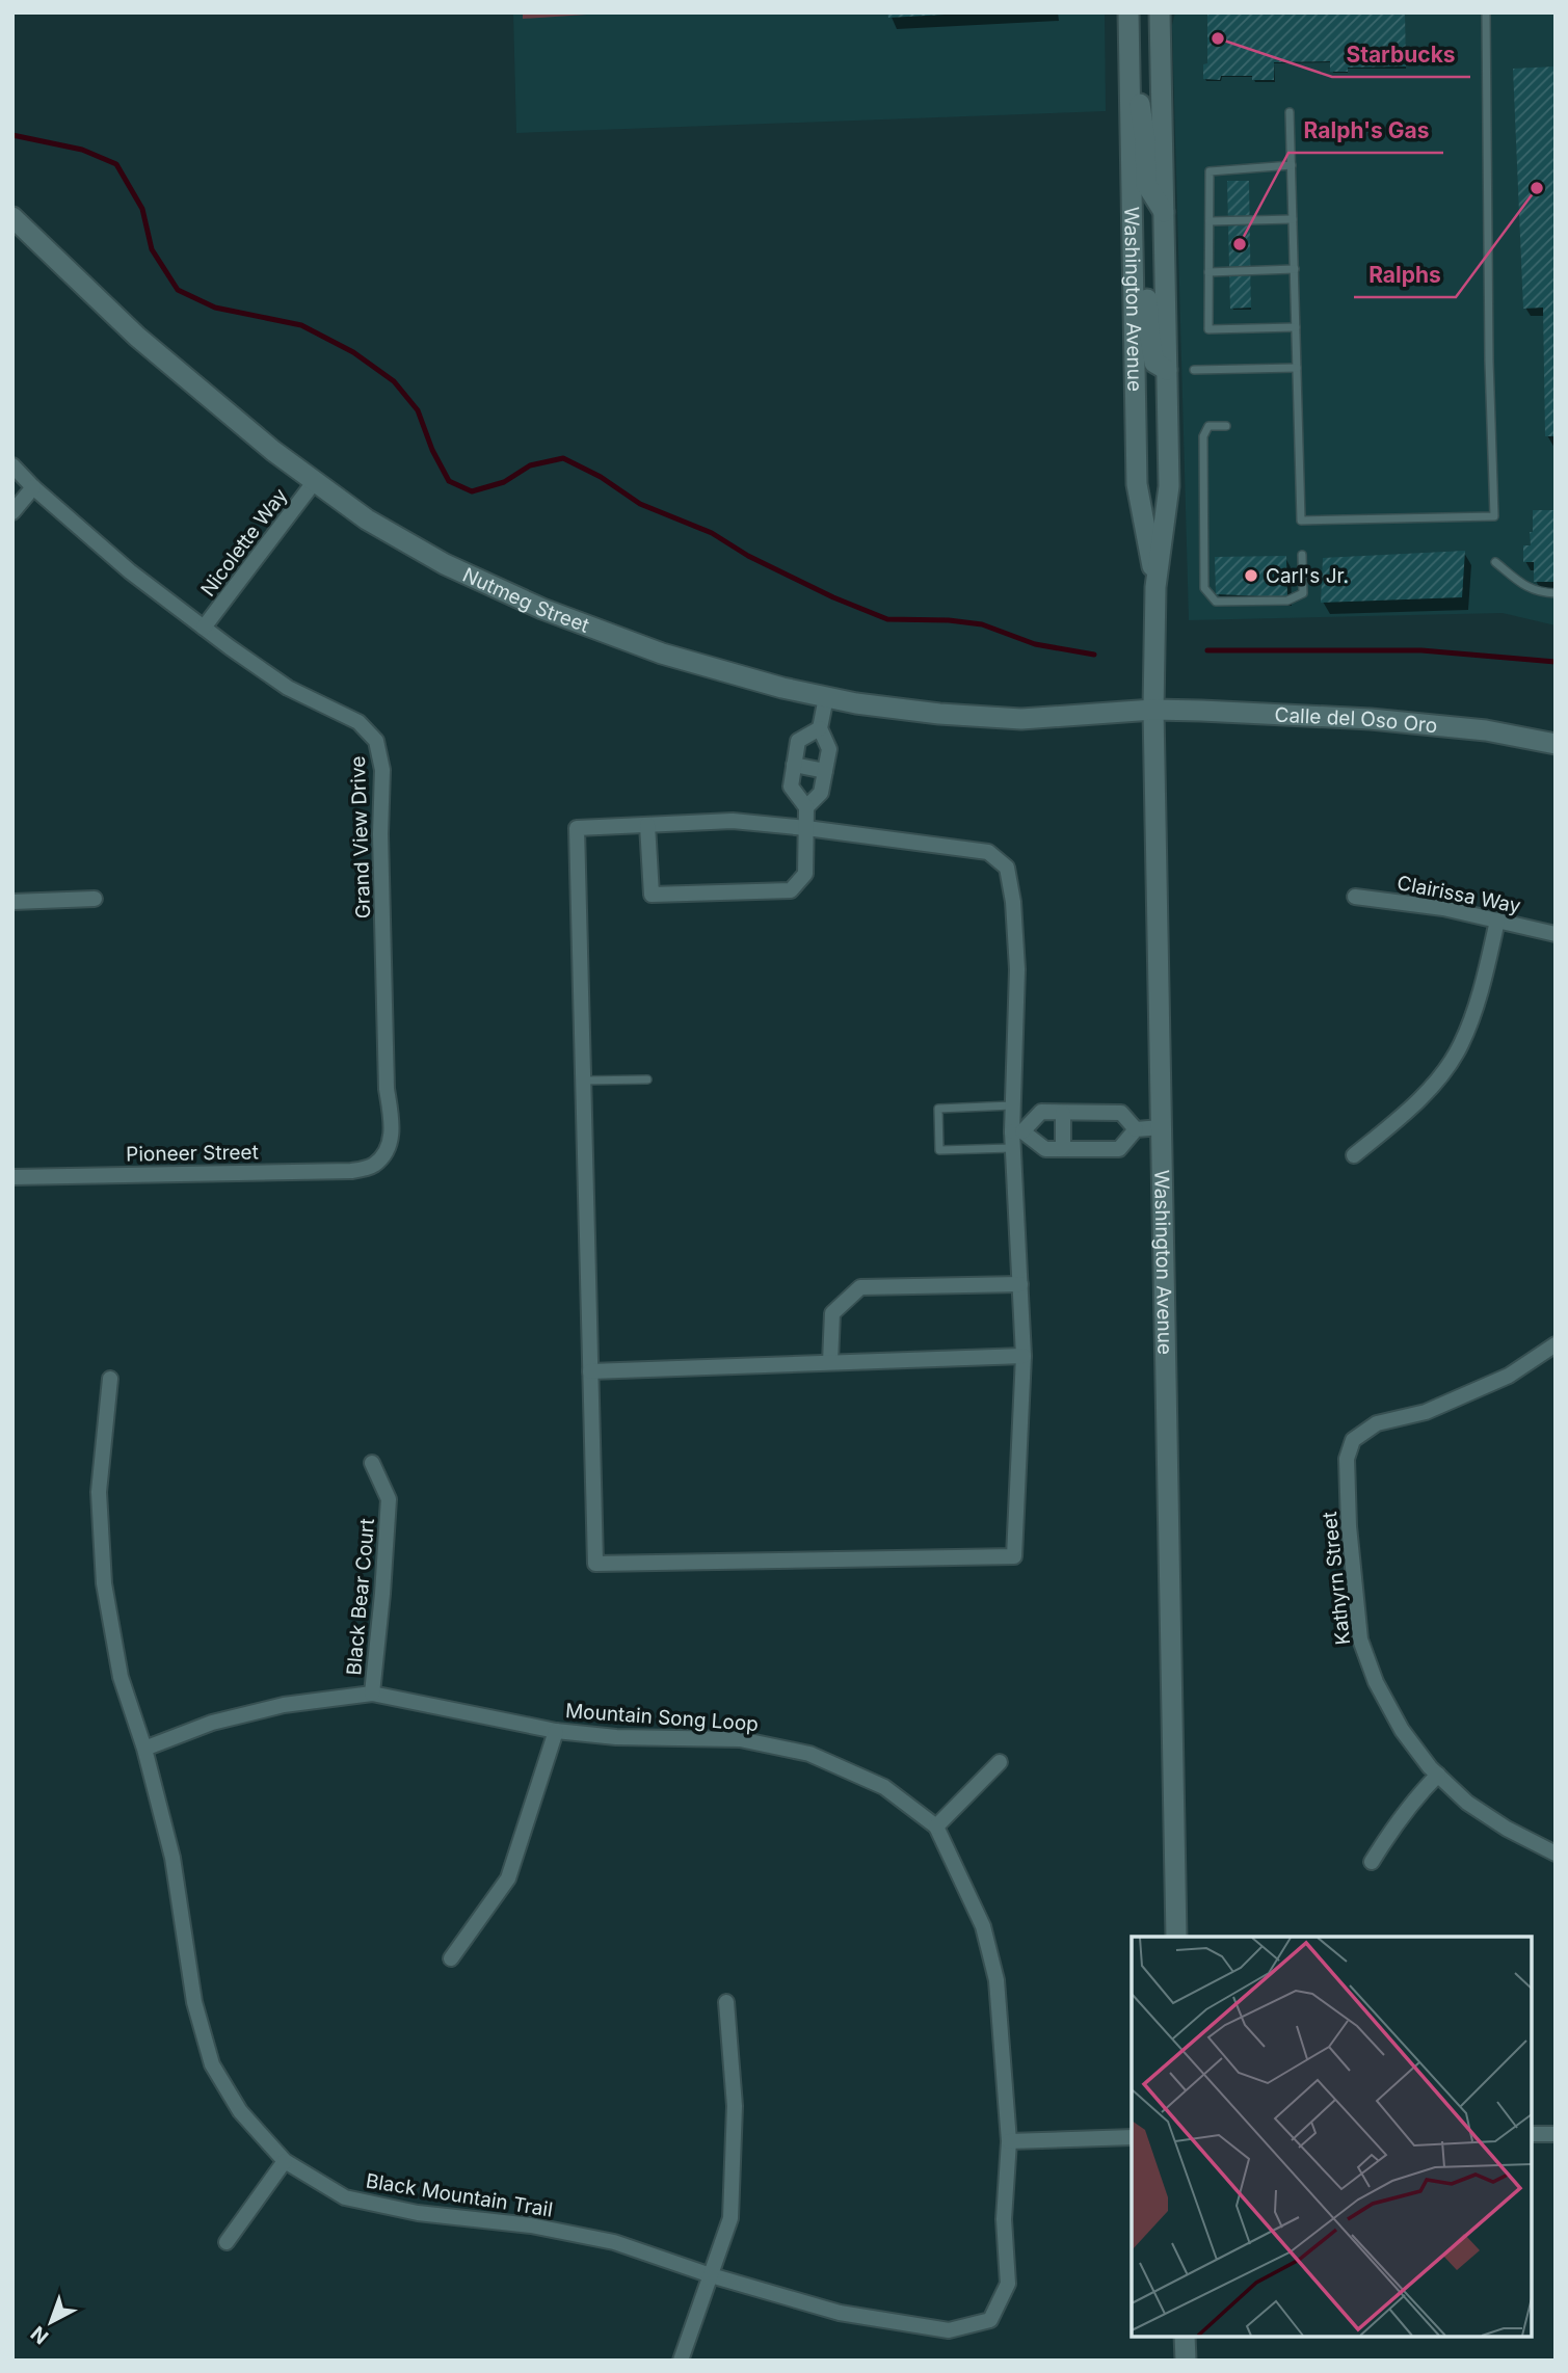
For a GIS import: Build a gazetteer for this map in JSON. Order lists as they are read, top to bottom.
{
  "streets": {
    "main road": ["Washington Avenue", "Nutmeg Street", "Calle del Oso Oro"],
    "street": [
      "Nicolette Way",
      "Grand View Drive",
      "Clairissa Way",
      "Pioneer Street",
      "Kathyrn Street",
      "Black Bear Court",
      "Mountain Song Loop",
      "Black Mountain Trail"
    ]
  },
  "crossings": [
    ["Washington Avenue", "Nutmeg Street"],
    ["Washington Avenue", "Calle del Oso Oro"],
    ["Nicolette Way", "Nutmeg Street"],
    ["Nicolette Way", "Grand View Drive"],
    ["Nutmeg Street", "Calle del Oso Oro"],
    ["Grand View Drive", "Pioneer Street"],
    ["Black Bear Court", "Mountain Song Loop"],
    ["Mountain Song Loop", "Black Mountain Trail"]
  ],
  "places": [
    "Starbucks",
    "Ralphs",
    "Ralph's Gas",
    "Carl's Jr."
  ],
  "north": "bottom left"
}
